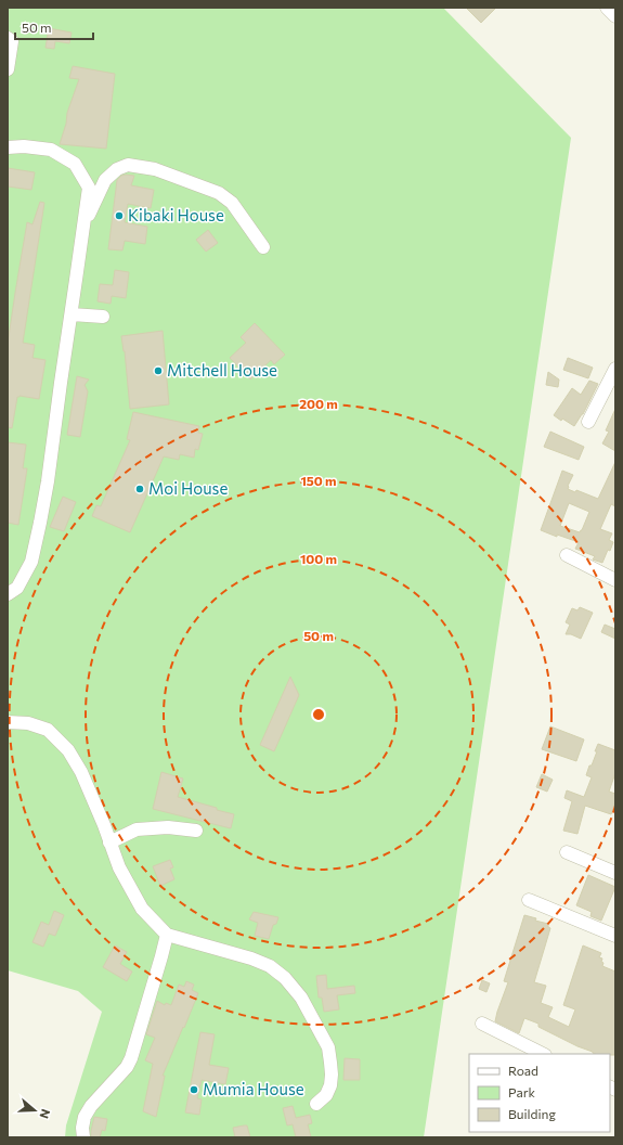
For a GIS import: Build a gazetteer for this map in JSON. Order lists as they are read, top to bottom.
{
  "places": [
    "Kibaki House",
    "Mitchell House",
    "Moi House",
    "Mumia House"
  ],
  "legend": ["Road", "Park", "Building"],
  "scale_bar": "50 m",
  "north": "right",
  "rings": [
    "200 m",
    "150 m",
    "100 m",
    "50 m"
  ]
}
